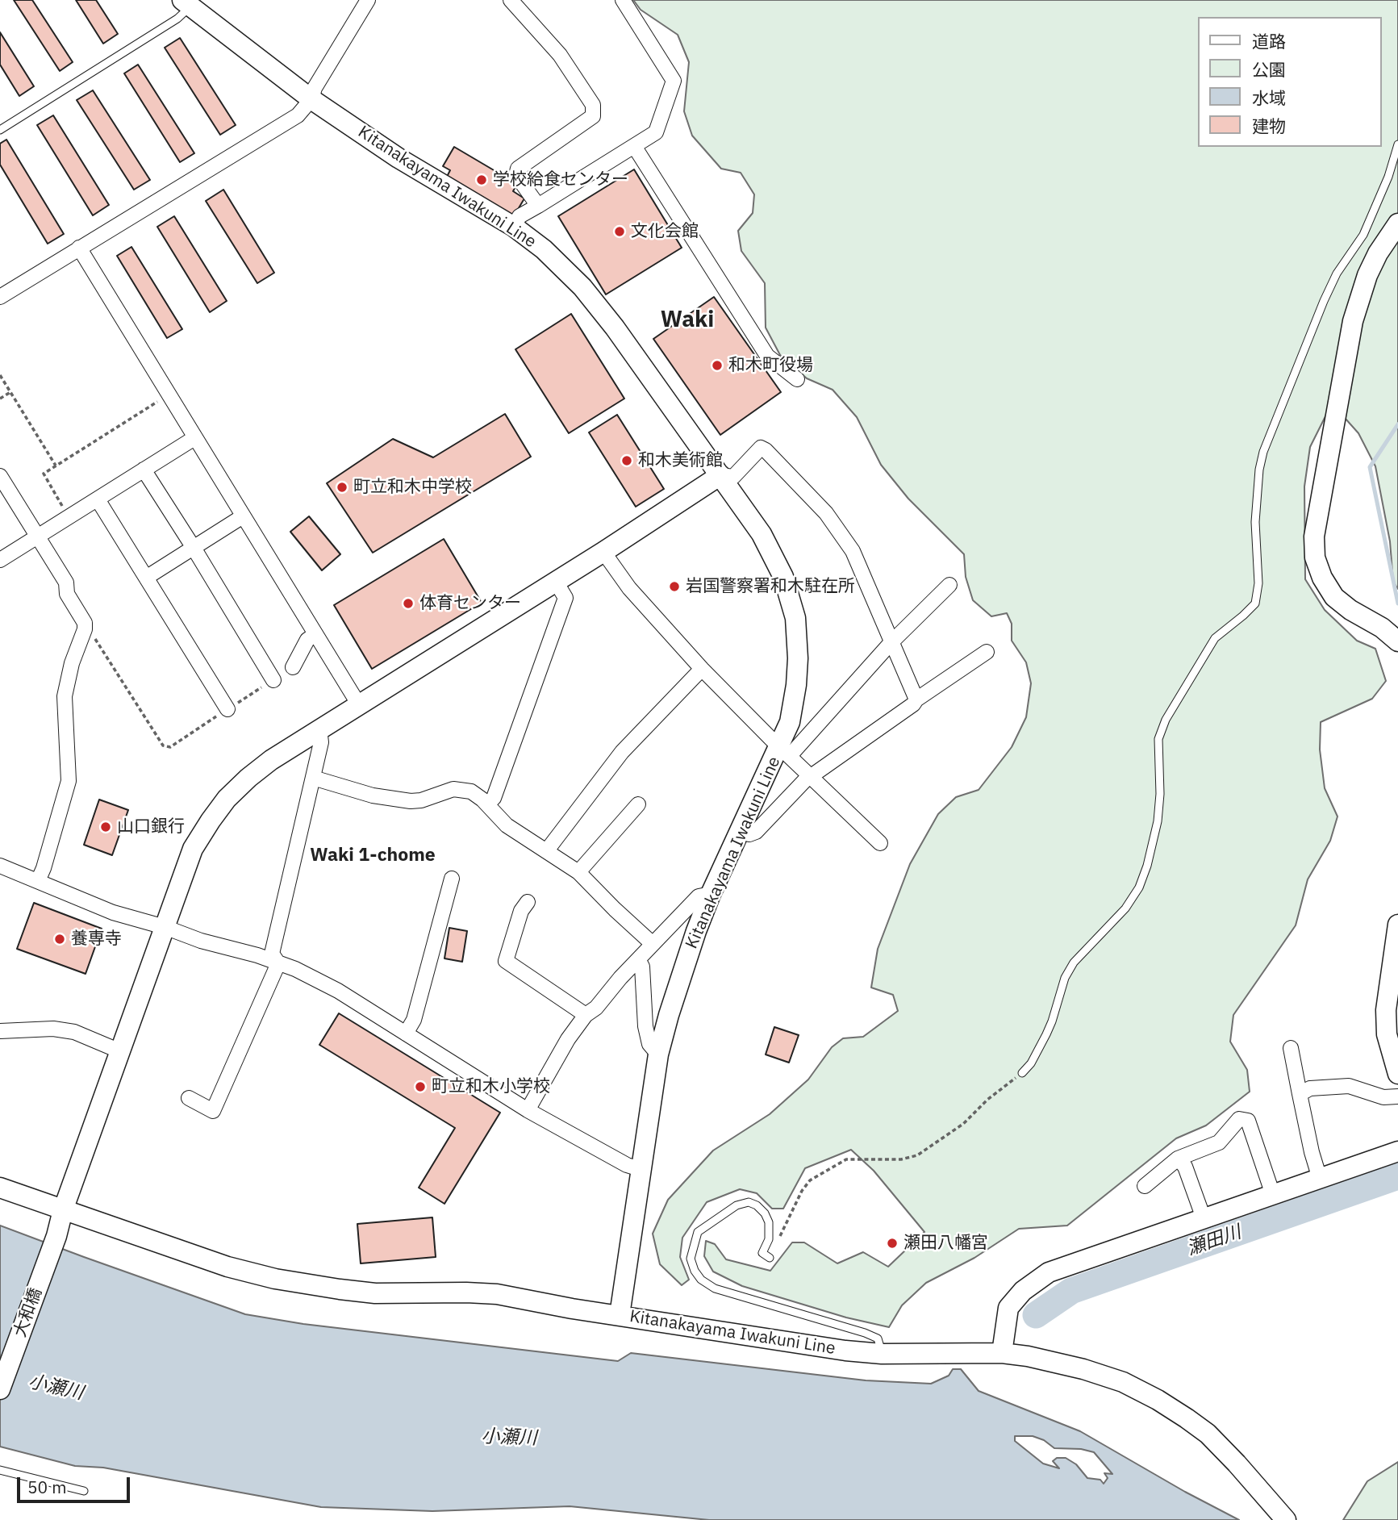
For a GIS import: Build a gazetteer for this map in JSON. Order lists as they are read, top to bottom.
{
  "streets": {
    "street": ["Kitanakayama Iwakuni Line", "大和橋"]
  },
  "crossings": [
    ["Kitanakayama Iwakuni Line", "大和橋"]
  ],
  "districts": ["Waki", "Waki 1-chome"],
  "water": ["瀬田川", "小瀬川"],
  "places": [
    "学校給食センター",
    "文化会館",
    "和木町役場",
    "和木美術館",
    "町立和木中学校",
    "岩国警察署和木駐在所",
    "体育センター",
    "山口銀行",
    "養専寺",
    "町立和木小学校",
    "瀬田八幡宮"
  ],
  "legend": [
    "道路",
    "公園",
    "水域",
    "建物"
  ],
  "scale_bar": "50 m"
}
